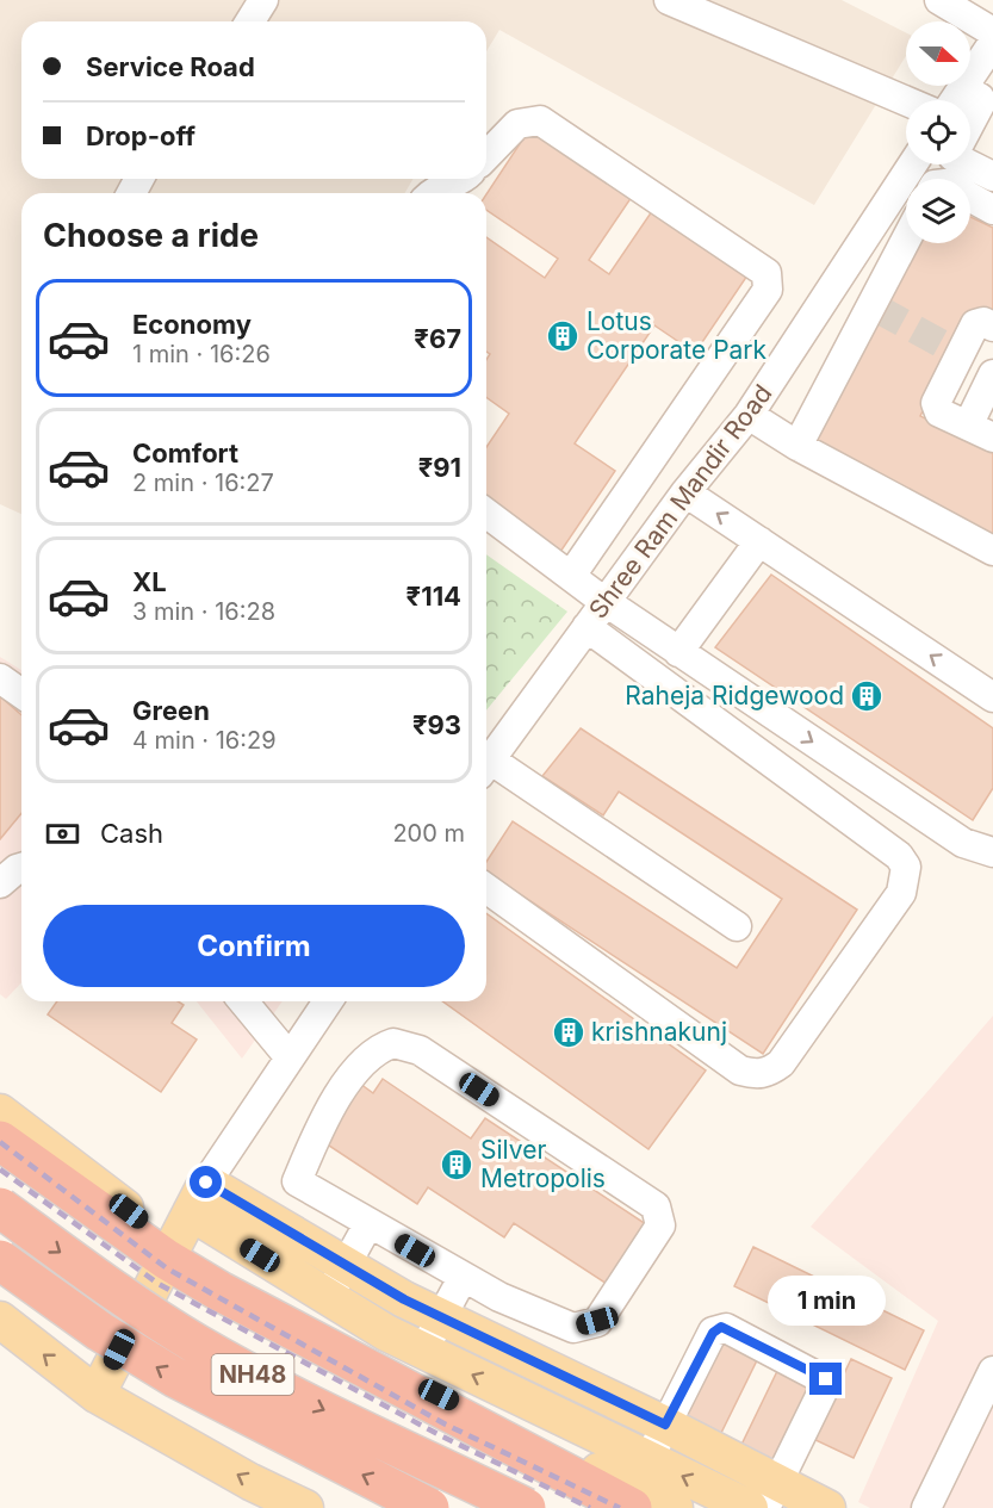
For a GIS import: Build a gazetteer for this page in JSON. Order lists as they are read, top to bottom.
{
  "streets": {
    "highway": ["NH48"],
    "street": ["Shree Ram Mandir Road"]
  },
  "places": {
    "building": [
      "Lotus Corporate Park",
      "Raheja Ridgewood",
      "krishnakunj",
      "Silver Metropolis"
    ]
  },
  "north": "right",
  "page": {
    "banner": ["Service Road", "Drop-off"],
    "heading": "Choose a ride",
    "list": [
      {
        "name": "Economy",
        "note": "1 min · 16:26",
        "value": "₹67"
      },
      {
        "name": "Comfort",
        "note": "2 min · 16:27",
        "value": "₹91"
      },
      {
        "name": "XL",
        "note": "3 min · 16:28",
        "value": "₹114"
      },
      {
        "name": "Green",
        "note": "4 min · 16:29",
        "value": "₹93"
      }
    ],
    "pay": ["Cash", "200 m"],
    "buttons": "Confirm",
    "bubble": "1 min"
  }
}
